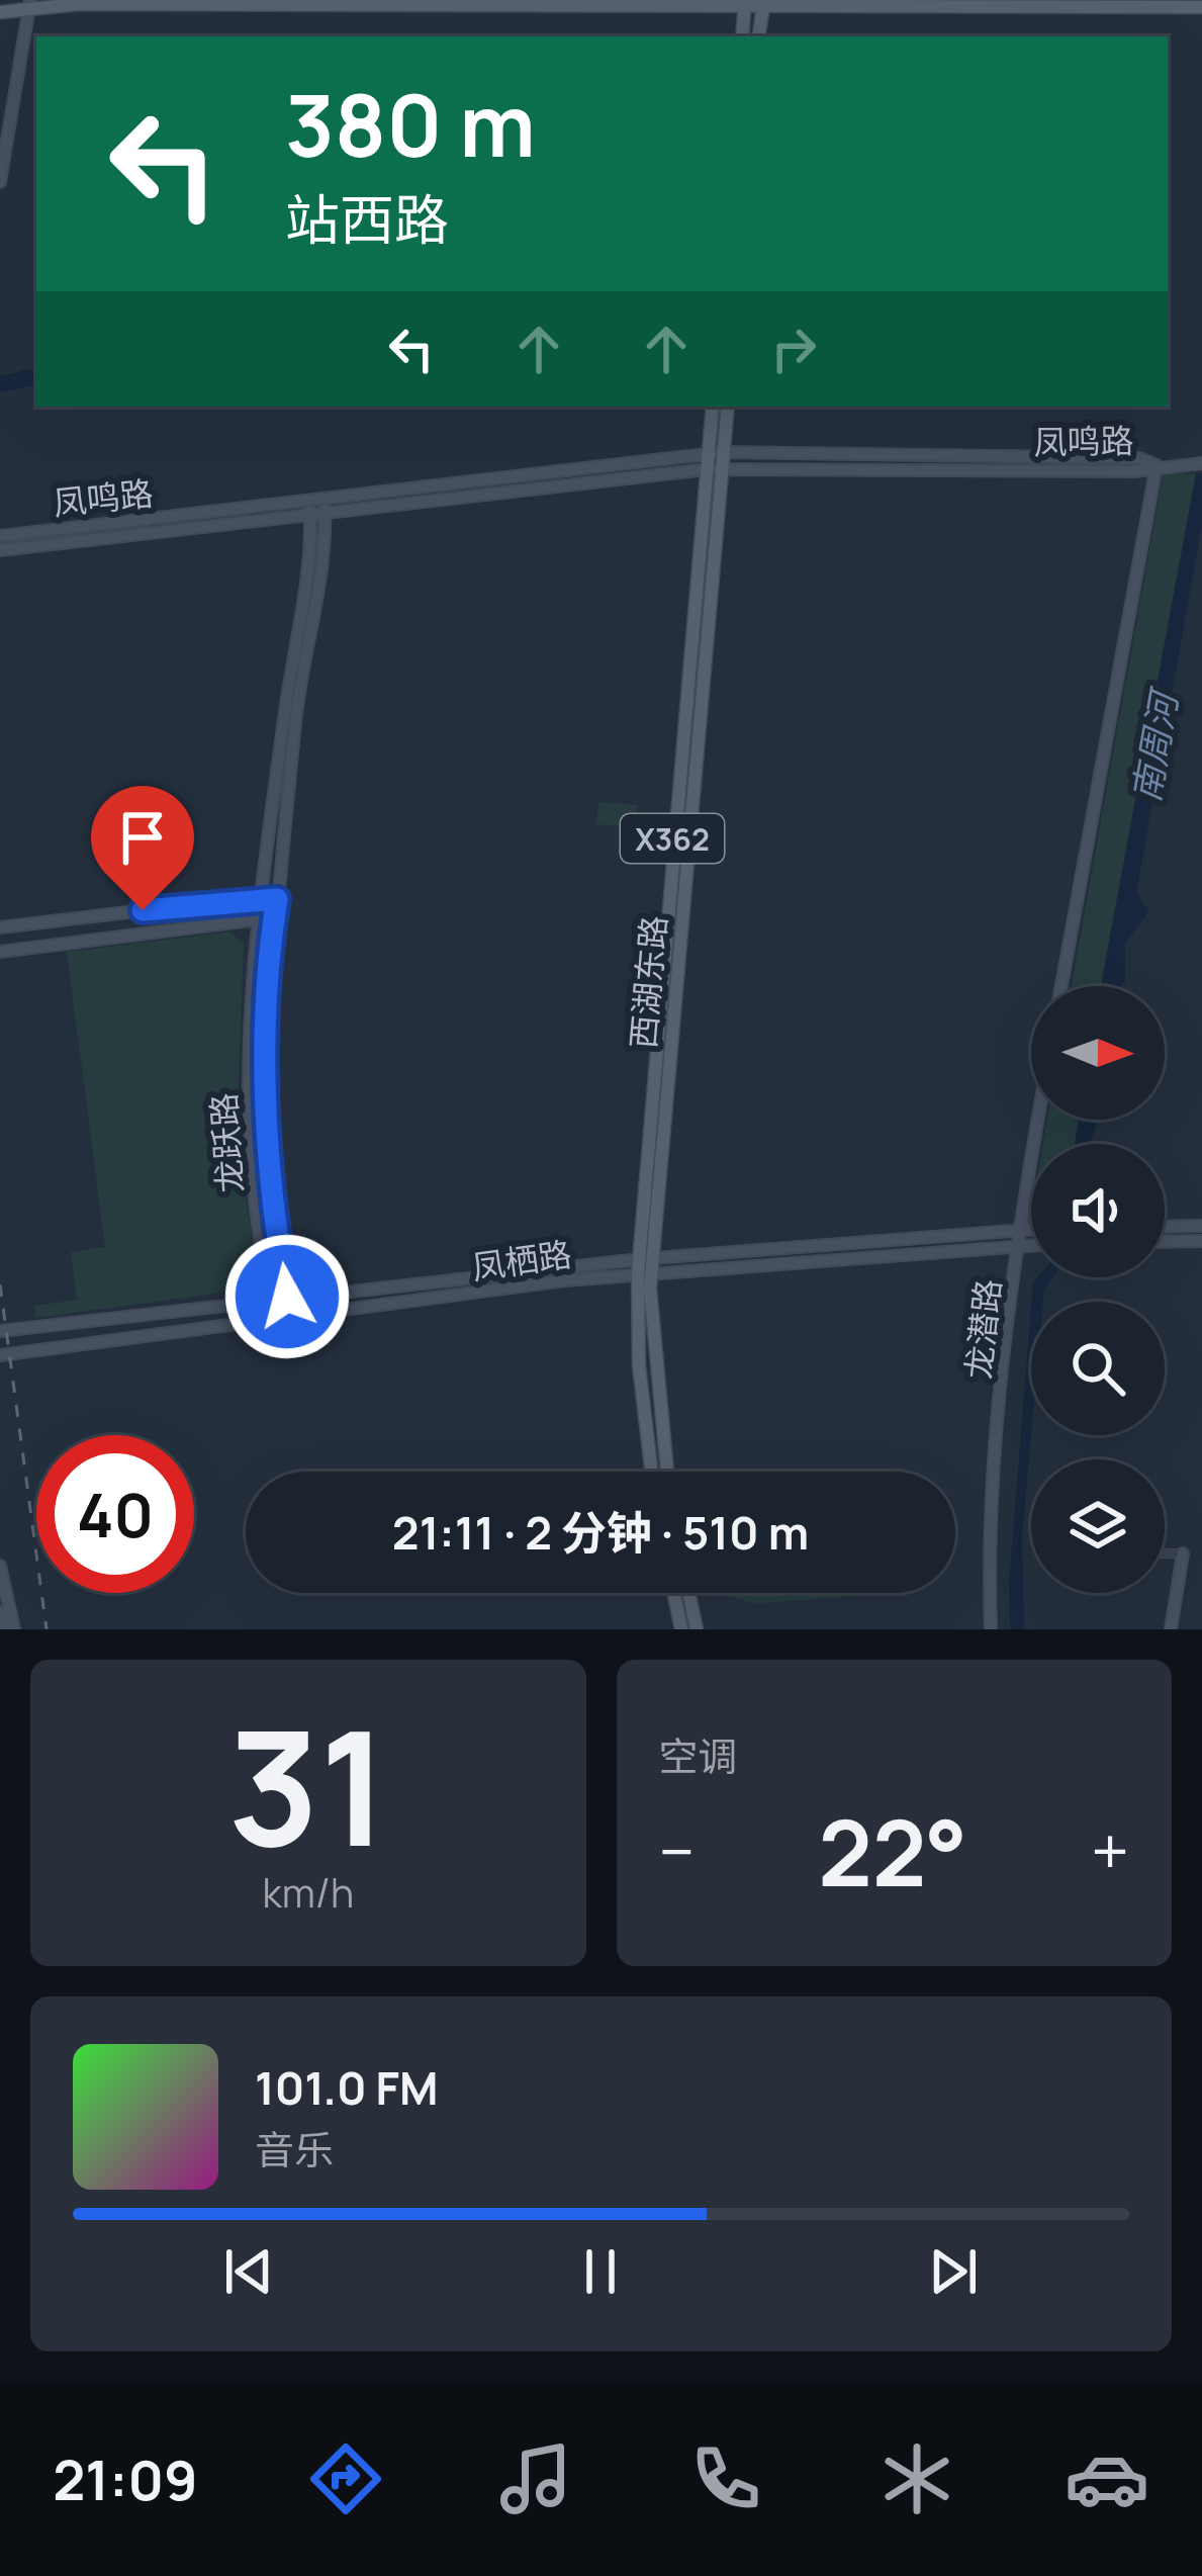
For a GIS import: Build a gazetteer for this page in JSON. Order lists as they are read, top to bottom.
{
  "streets": {
    "main road": ["X362", "西湖东路"],
    "street": [
      "凤鸣路",
      "龙跃路",
      "凤栖路",
      "龙潜路"
    ]
  },
  "crossings": [
    ["凤鸣路", "西湖东路"],
    ["凤鸣路", "龙跃路"],
    ["西湖东路", "凤栖路"],
    ["龙跃路", "凤栖路"],
    ["凤栖路", "龙潜路"]
  ],
  "water": ["南周河"],
  "north": "right",
  "page": {
    "turn": ["380 m", "站西路"],
    "limit": "40",
    "trip": "21:11 · 2 分钟 · 510 m",
    "tile": [
      ["31", "km/h"],
      "空调"
    ],
    "heat": ["−", "22°", "+"],
    "song": ["101.0 FM", "音乐"],
    "tabs": "21:09"
  }
}
